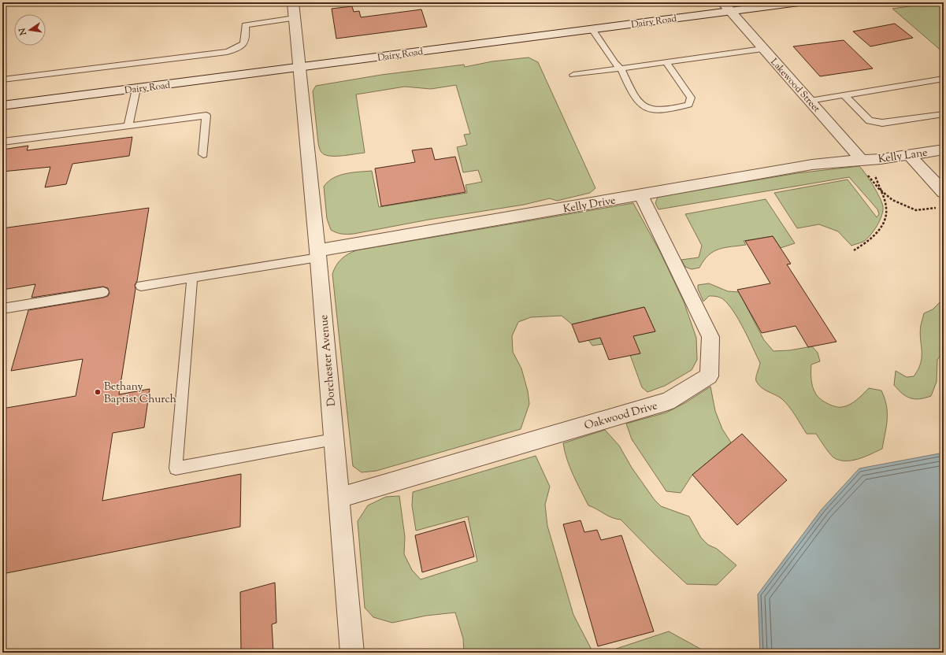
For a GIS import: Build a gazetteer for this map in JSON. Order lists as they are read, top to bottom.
{
  "streets": {
    "street": [
      "Dairy Road",
      "Lakewood Street",
      "Kelly Lane",
      "Kelly Drive",
      "Dorchester Avenue",
      "Oakwood Drive"
    ]
  },
  "crossings": [
    ["Dairy Road", "Lakewood Street"],
    ["Dairy Road", "Dorchester Avenue"],
    ["Lakewood Street", "Kelly Lane"],
    ["Lakewood Street", "Kelly Drive"],
    ["Kelly Lane", "Kelly Drive"],
    ["Kelly Drive", "Dorchester Avenue"],
    ["Kelly Drive", "Oakwood Drive"],
    ["Dorchester Avenue", "Oakwood Drive"]
  ],
  "places": ["Bethany Baptist Church"],
  "north": "left"
}
